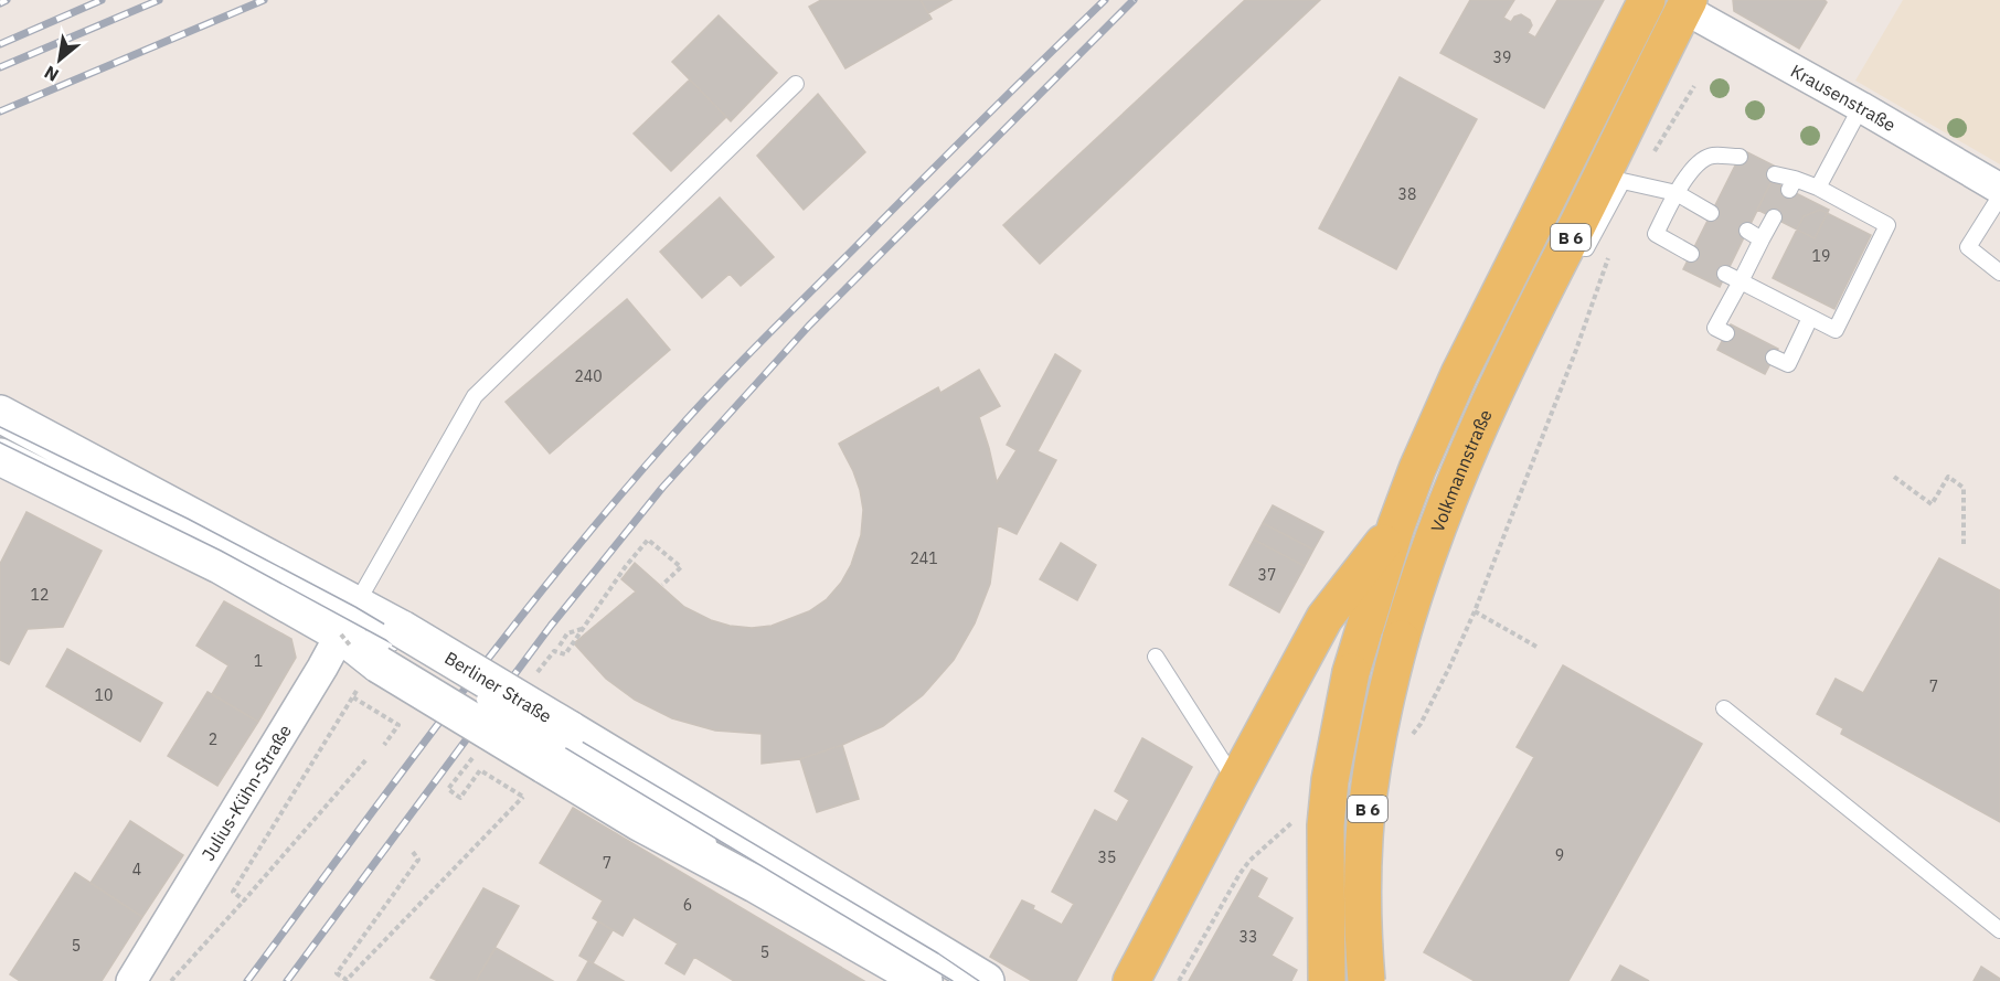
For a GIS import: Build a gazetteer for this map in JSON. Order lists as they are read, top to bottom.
{
  "streets": {
    "main road": ["B 6", "Volkmannstraße"],
    "street": ["Krausenstraße", "Berliner Straße", "Julius-Kühn-Straße"]
  },
  "crossings": [
    ["Krausenstraße", "Volkmannstraße"],
    ["Berliner Straße", "Julius-Kühn-Straße"]
  ],
  "house_numbers": [
    "39",
    "38",
    "19",
    "240",
    "241",
    "37",
    "12",
    "1",
    "7",
    "10",
    "2",
    "9",
    "35",
    "7",
    "4",
    "6",
    "33",
    "5",
    "5"
  ],
  "north": "bottom left"
}
